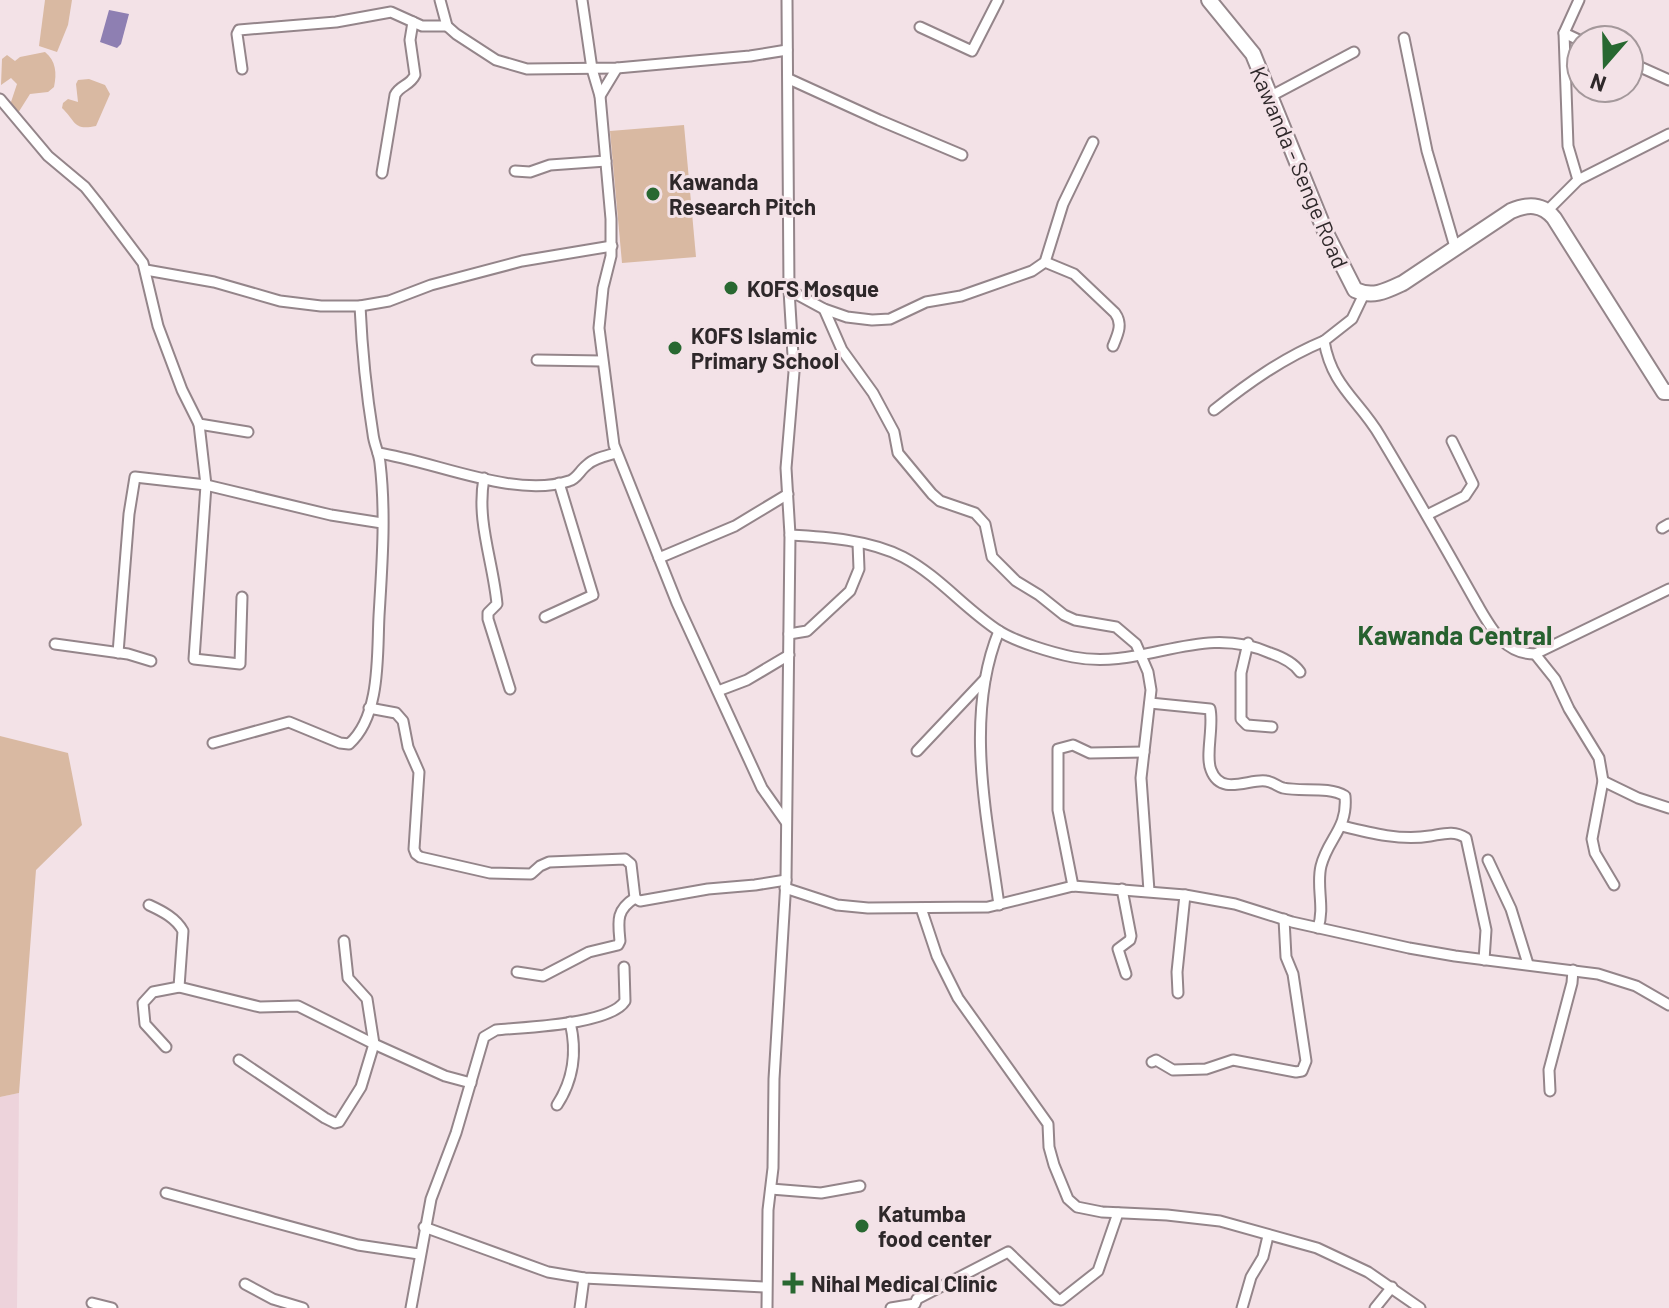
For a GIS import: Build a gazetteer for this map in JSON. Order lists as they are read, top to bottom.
{
  "streets": {
    "street": ["Kawanda - Senge Road"]
  },
  "districts": ["Kawanda Central"],
  "places": {
    "other": [
      "Kawanda Research Pitch",
      "KOFS Mosque",
      "KOFS Islamic Primary School",
      "Katumba food center"
    ],
    "health": ["Nihal Medical Clinic"]
  },
  "north": "bottom"
}
